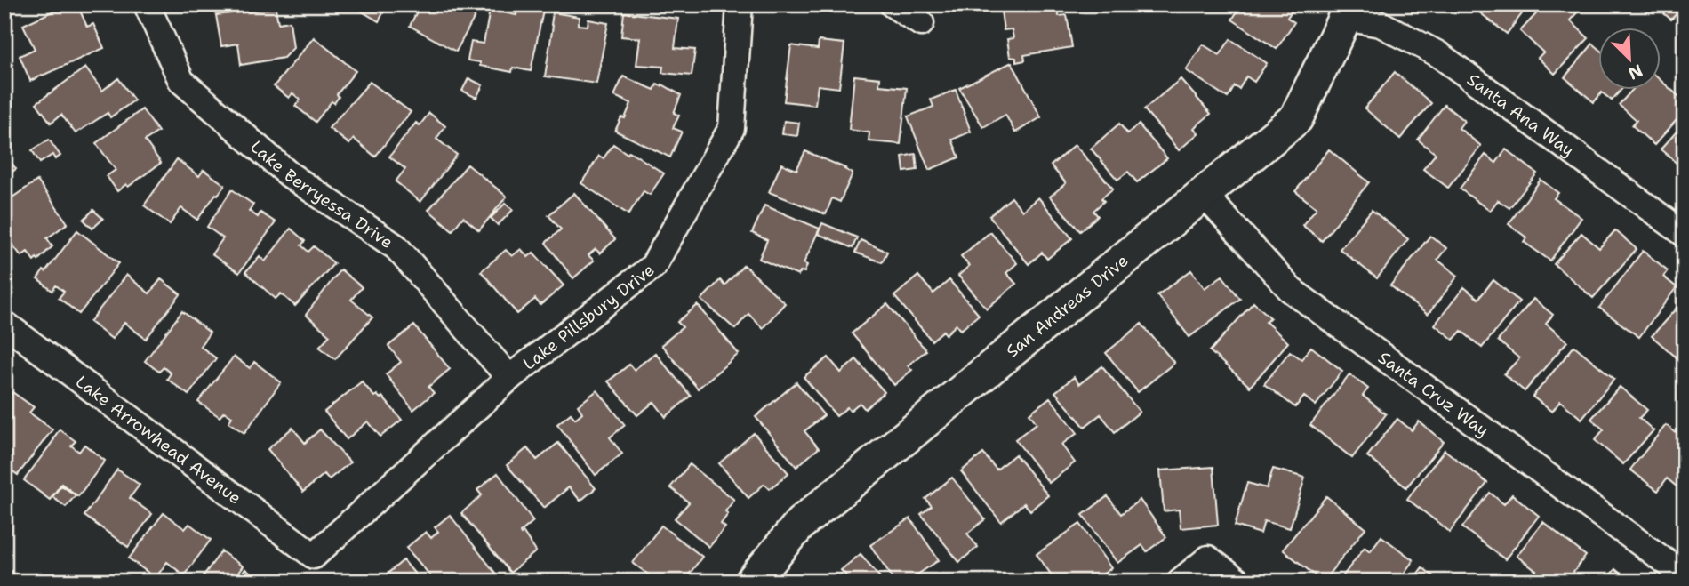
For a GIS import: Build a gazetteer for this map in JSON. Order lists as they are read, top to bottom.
{
  "streets": {
    "street": [
      "Santa Ana Way",
      "Lake Berryessa Drive",
      "San Andreas Drive",
      "Lake Pillsbury Drive",
      "Santa Cruz Way",
      "Lake Arrowhead Avenue"
    ]
  },
  "crossings": [
    ["Santa Ana Way", "San Andreas Drive"],
    ["Lake Berryessa Drive", "Lake Pillsbury Drive"],
    ["San Andreas Drive", "Santa Cruz Way"],
    ["Lake Pillsbury Drive", "Lake Arrowhead Avenue"]
  ],
  "north": "bottom right"
}
